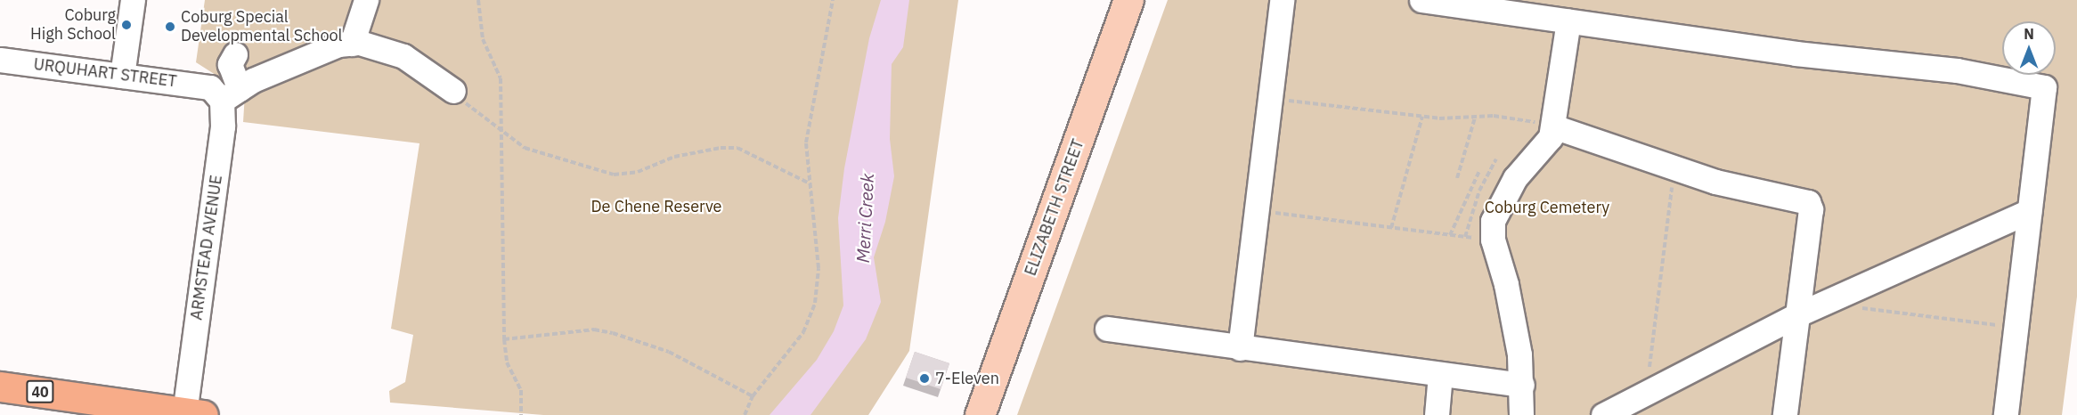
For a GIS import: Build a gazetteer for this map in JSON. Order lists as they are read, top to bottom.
{
  "streets": {
    "highway": ["40"],
    "main road": ["ELIZABETH STREET"],
    "street": ["URQUHART STREET", "ARMSTEAD AVENUE"]
  },
  "crossings": [
    ["URQUHART STREET", "ARMSTEAD AVENUE"],
    ["ARMSTEAD AVENUE", "40"]
  ],
  "water": ["Merri Creek"],
  "parks": ["De Chene Reserve", "Coburg Cemetery"],
  "places": ["Coburg High School", "Coburg Special Developmental School", "7-Eleven"],
  "north": "top"
}
